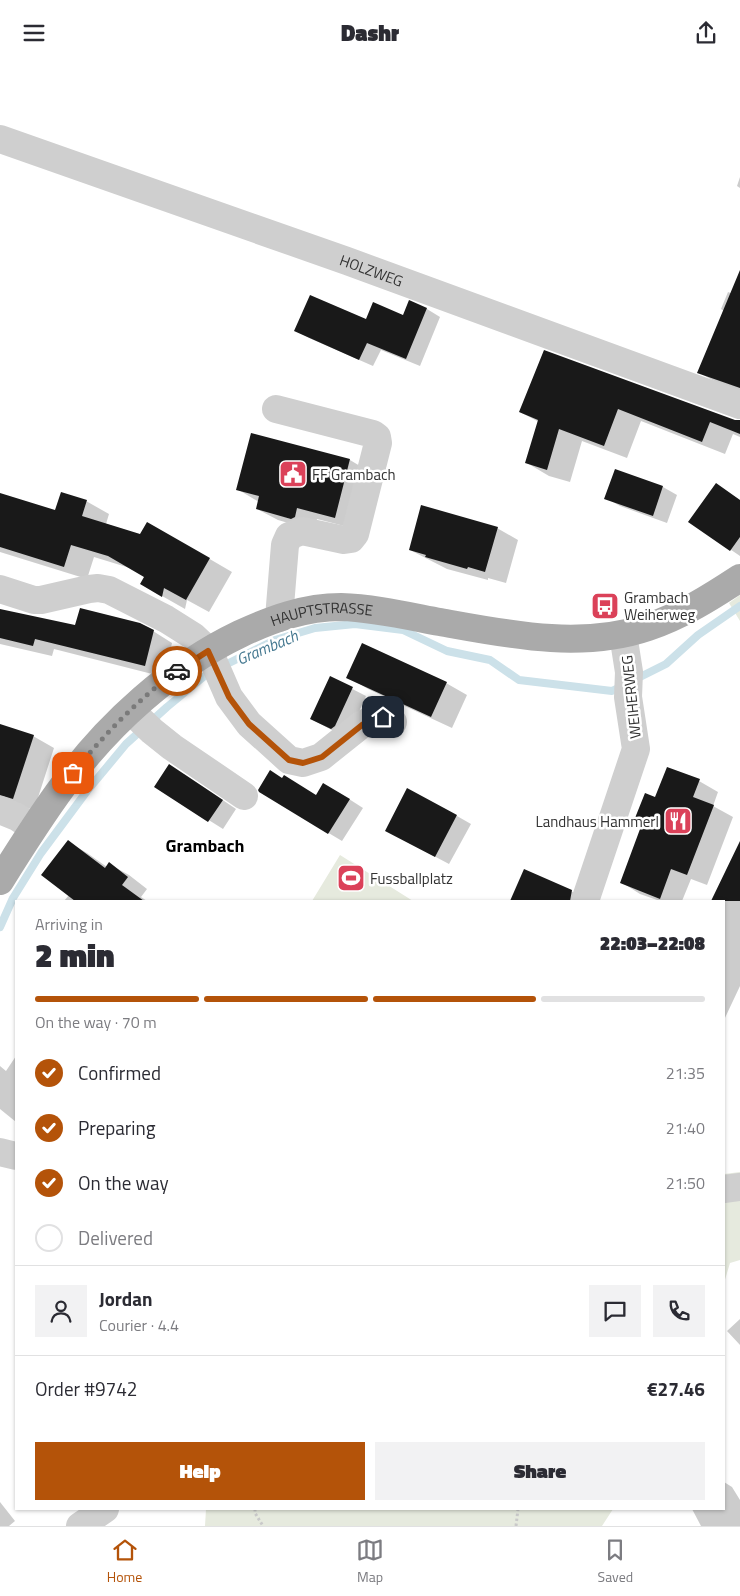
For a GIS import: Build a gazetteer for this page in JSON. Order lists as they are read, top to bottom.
{
  "streets": {
    "main road": ["HAUPTSTRASSE"],
    "street": ["HOLZWEG", "WEIHERWEG"]
  },
  "crossings": [
    ["HAUPTSTRASSE", "WEIHERWEG"]
  ],
  "districts": ["Grambach"],
  "water": ["Grambach"],
  "places": {
    "public building": ["FF Grambach"],
    "bus stop": ["Grambach Weiherweg"],
    "restaurant": ["Landhaus Hammerl"],
    "sports": ["Fussballplatz"]
  },
  "page": {
    "header": "Dashr",
    "heading": ["2 min", "Arriving in", "22:03–22:08"],
    "panel": [
      "Jordan",
      "Courier · 4.4",
      "Order #9742",
      "€27.46"
    ],
    "bar": "On the way · 70 m",
    "list": [
      ["Confirmed", "21:35"],
      ["Preparing", "21:40"],
      ["On the way", "21:50"],
      "Delivered"
    ],
    "buttons": ["Help", "Share"],
    "tabs": ["Home", "Map", "Saved"]
  }
}
